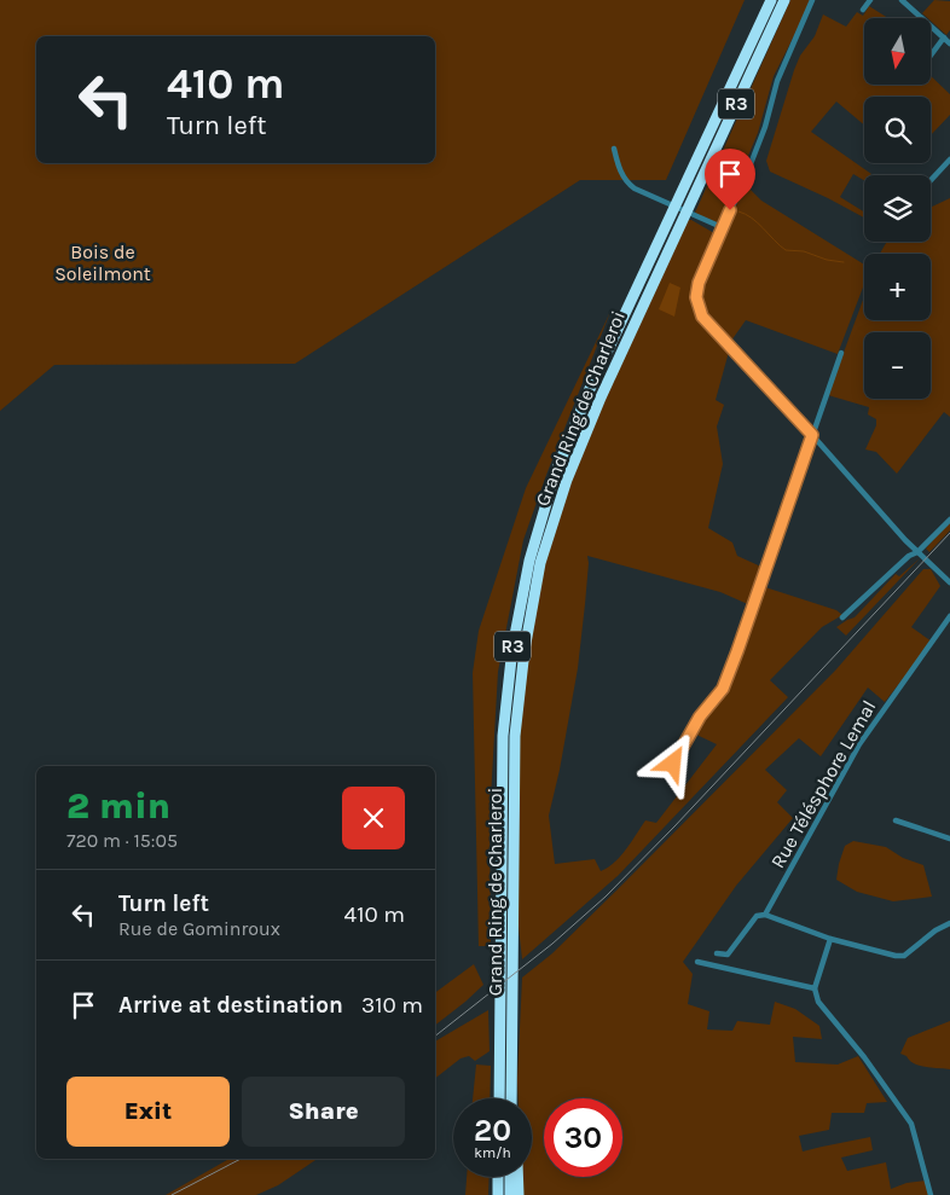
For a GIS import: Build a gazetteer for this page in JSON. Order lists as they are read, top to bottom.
{
  "streets": {
    "highway": ["R3", "Grand Ring de Charleroi"],
    "street": ["Rue Télésphore Lemal"]
  },
  "parks": ["Bois de Soleilmont"],
  "north": "bottom",
  "page": {
    "map_buttons": ["+", "−"],
    "turn": ["410 m", "Turn left"],
    "heading": ["2 min", "720 m · 15:05"],
    "list": [
      {
        "name": "Turn left",
        "note": "Rue de Gominroux",
        "value": "410 m"
      },
      {
        "name": "Arrive at destination",
        "value": "310 m"
      }
    ],
    "buttons": ["Exit", "Share"],
    "speed": "20 km/h",
    "limit": "30"
  }
}
